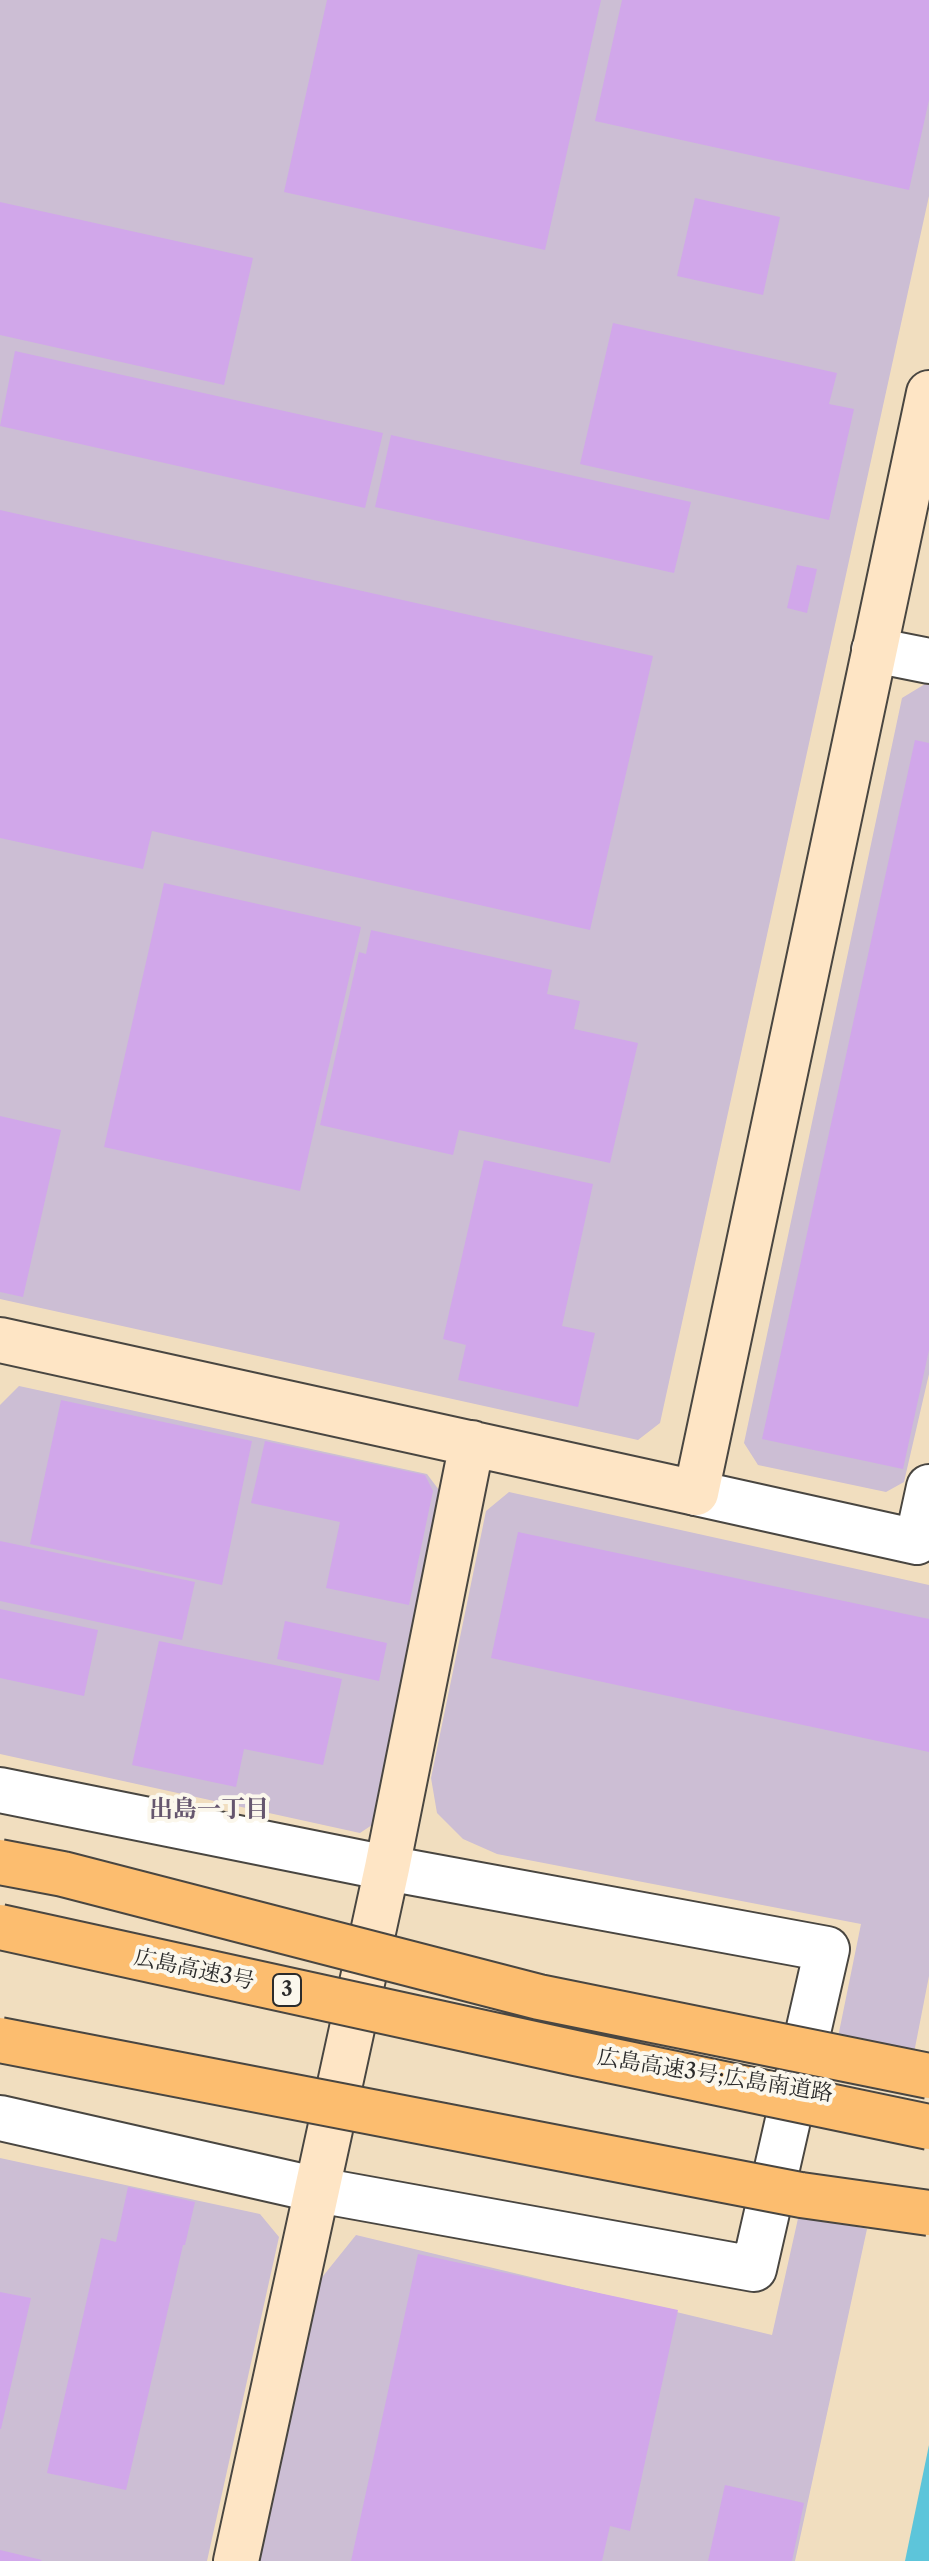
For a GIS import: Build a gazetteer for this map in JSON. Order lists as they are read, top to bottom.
{
  "streets": {
    "highway": ["広島高速3号", "3", "広島高速3号;広島南道路"]
  },
  "crossings": [
    ["広島高速3号", "広島高速3号;広島南道路"]
  ],
  "districts": ["出島一丁目"]
}
